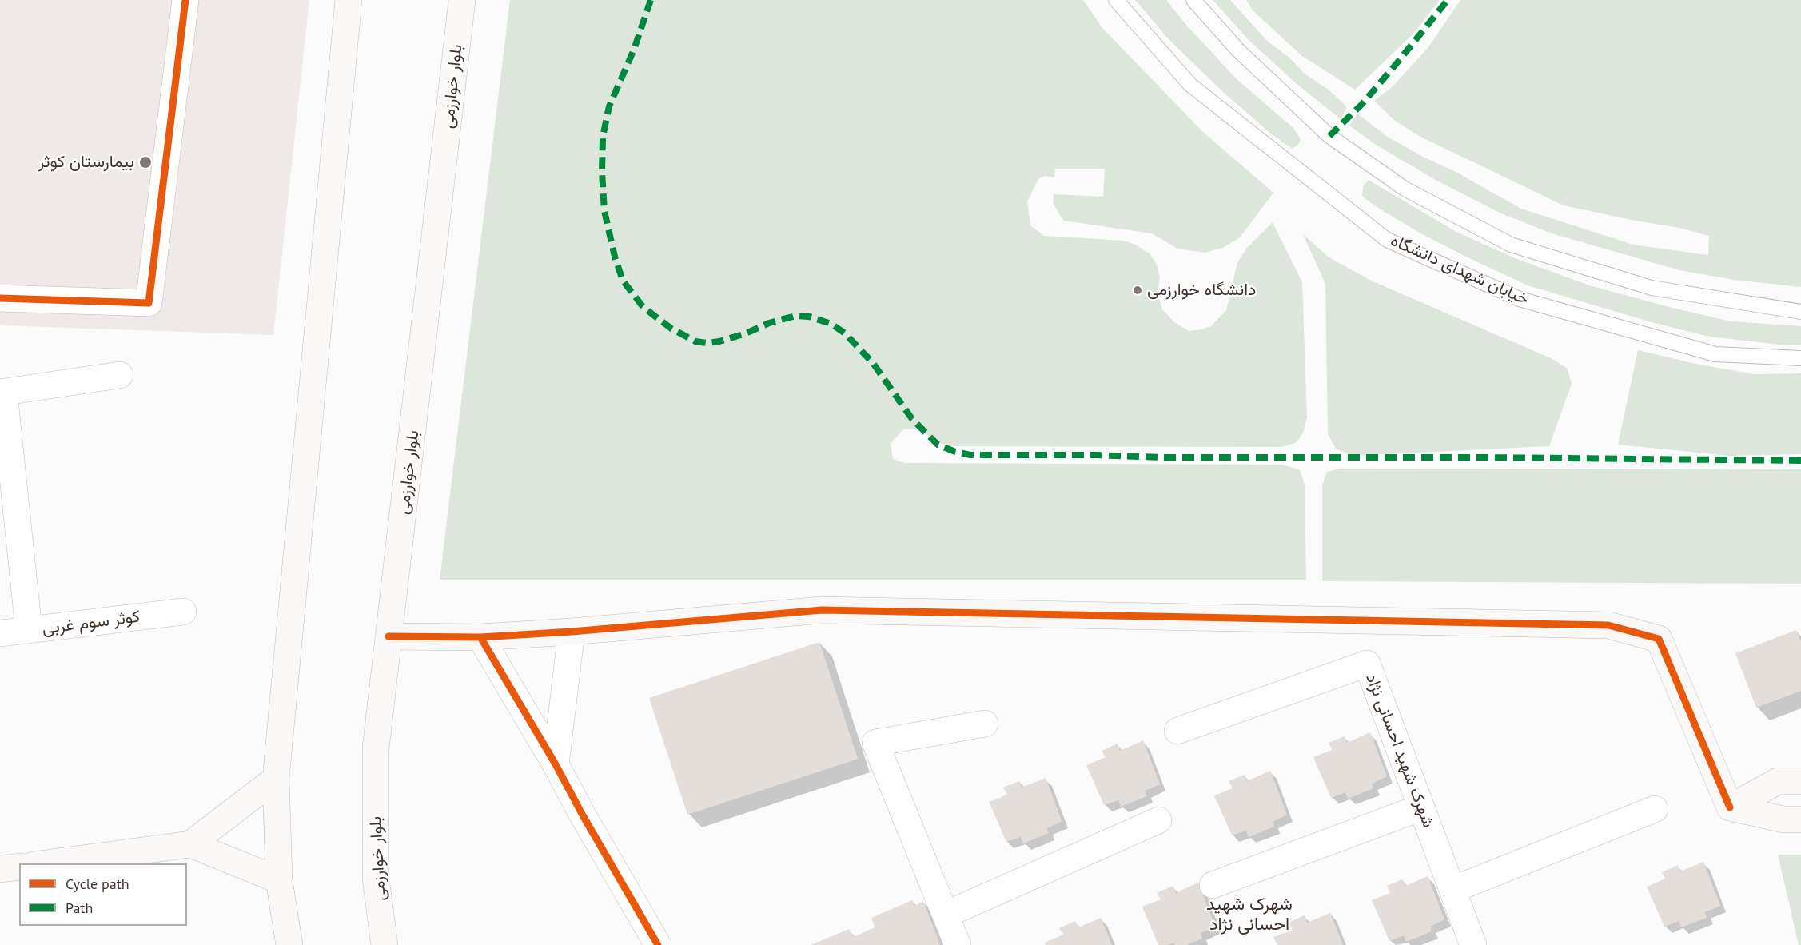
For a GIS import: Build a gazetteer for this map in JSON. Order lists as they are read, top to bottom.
{
  "streets": {
    "street": ["بلوار خوارزمی", "کوثر سوم غربی", "شهرک شهید احسانی نژاد"],
    "lane": ["خیابان شهدای دانشگاه"]
  },
  "districts": ["شهرک شهید احسانی نژاد"],
  "places": ["بیمارستان کوثر", "دانشگاه خوارزمی"],
  "legend": ["Cycle path", "Path"]
}
